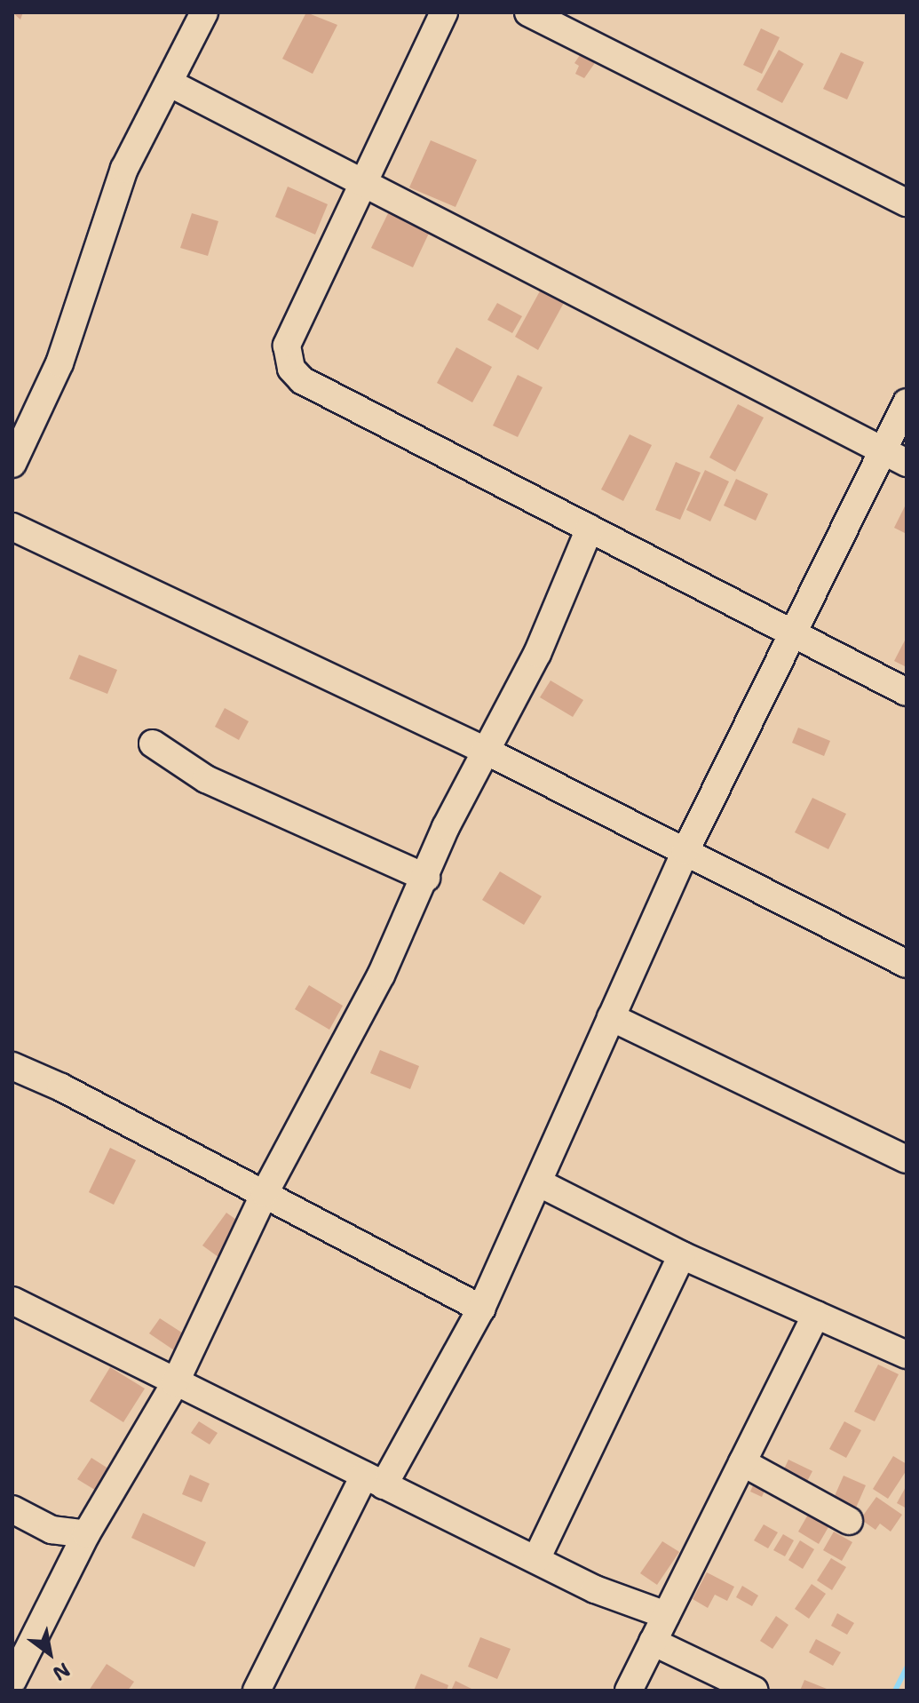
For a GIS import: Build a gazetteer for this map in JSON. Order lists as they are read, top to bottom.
{
  "north": "bottom right"
}
